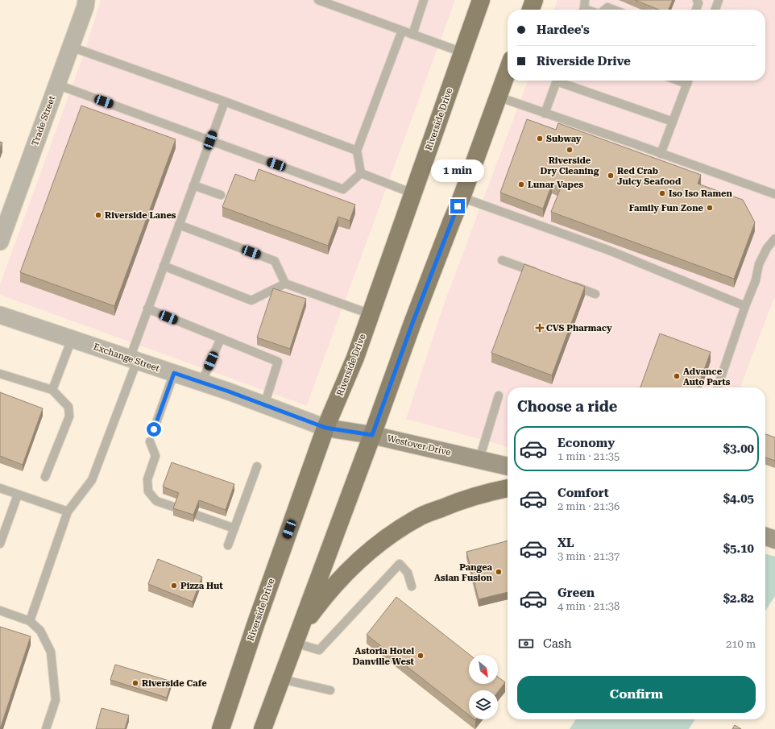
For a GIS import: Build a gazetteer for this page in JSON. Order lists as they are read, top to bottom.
{
  "streets": {
    "main road": ["Riverside Drive", "Westover Drive"],
    "street": ["Trade Street", "Exchange Street"]
  },
  "crossings": [
    ["Riverside Drive", "Exchange Street"],
    ["Riverside Drive", "Westover Drive"],
    ["Exchange Street", "Westover Drive"]
  ],
  "places": {
    "other": [
      "Subway",
      "Riverside Dry Cleaning",
      "Red Crab Juicy Seafood",
      "Lunar Vapes",
      "Iso Iso Ramen",
      "Family Fun Zone",
      "Riverside Lanes",
      "Advance Auto Parts",
      "Pangea Asian Fusion",
      "Pizza Hut",
      "Astoria Hotel Danville West",
      "Riverside Cafe"
    ],
    "health": ["CVS Pharmacy"]
  },
  "north": "bottom right",
  "page": {
    "banner": ["Hardee's", "Riverside Drive"],
    "bubble": "1 min",
    "heading": "Choose a ride",
    "list": [
      {
        "name": "Economy",
        "note": "1 min · 21:35",
        "value": "$3.00"
      },
      {
        "name": "Comfort",
        "note": "2 min · 21:36",
        "value": "$4.05"
      },
      {
        "name": "XL",
        "note": "3 min · 21:37",
        "value": "$5.10"
      },
      {
        "name": "Green",
        "note": "4 min · 21:38",
        "value": "$2.82"
      }
    ],
    "pay": ["Cash", "210 m"],
    "buttons": "Confirm"
  }
}
